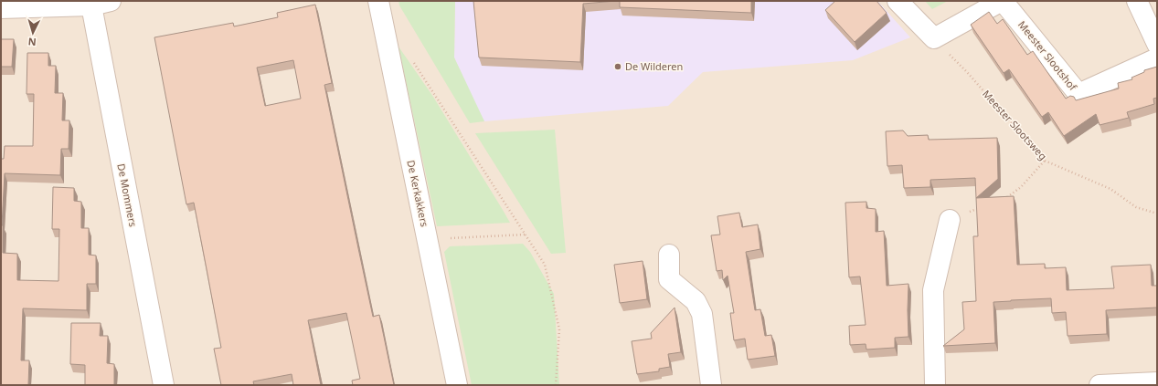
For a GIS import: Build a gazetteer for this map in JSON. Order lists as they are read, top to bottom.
{
  "streets": {
    "street": ["Meester Slootshof", "De Kerkakkers", "De Mommers"],
    "path": ["Meester Slootsweg"]
  },
  "crossings": [
    ["Meester Slootshof", "Meester Slootsweg"]
  ],
  "places": ["De Wilderen"],
  "north": "bottom"
}
